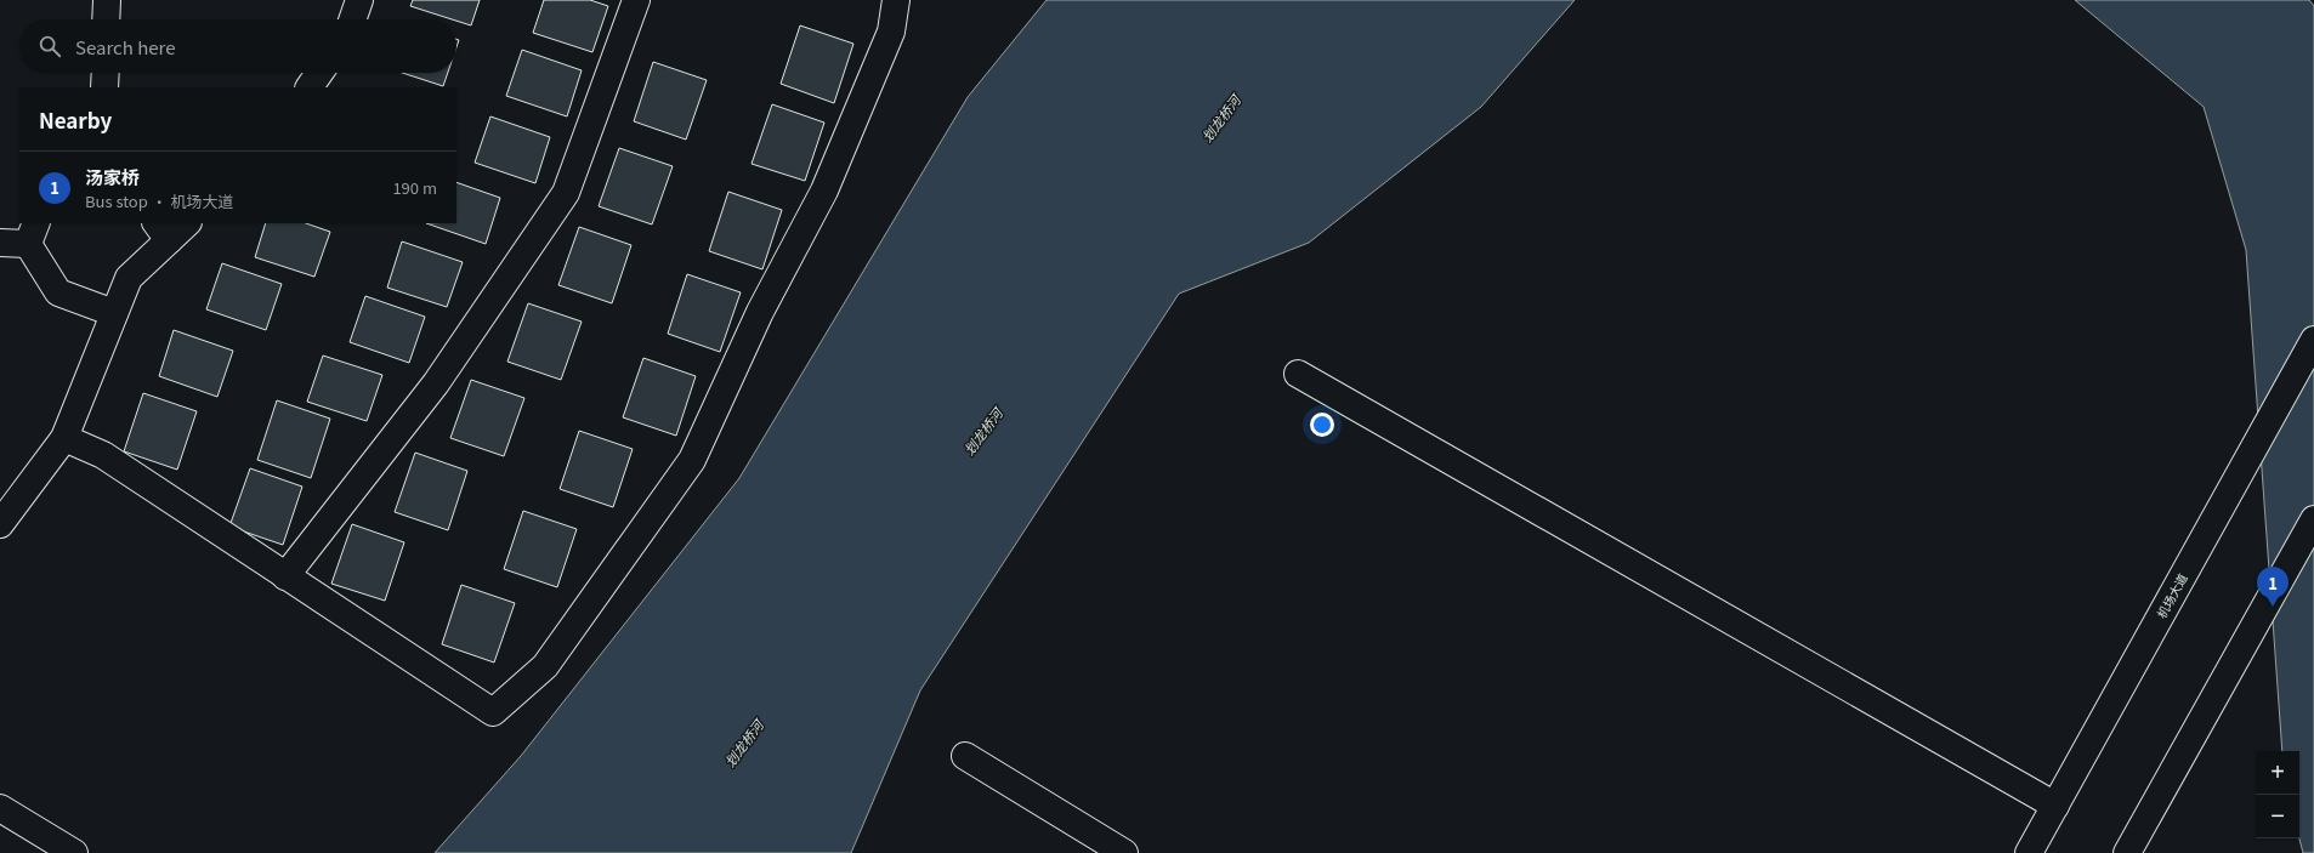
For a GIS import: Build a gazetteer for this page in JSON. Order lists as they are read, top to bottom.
{
  "streets": {
    "main road": ["机场大道"]
  },
  "water": ["划龙桥河"],
  "page": {
    "search": "Search here",
    "heading": "Nearby",
    "list": [
      {
        "mark": "1",
        "name": "汤家桥",
        "note": "Bus stop · 机场大道",
        "value": "190 m"
      }
    ],
    "pins": "1",
    "map_buttons": ["+", "−"]
  }
}
